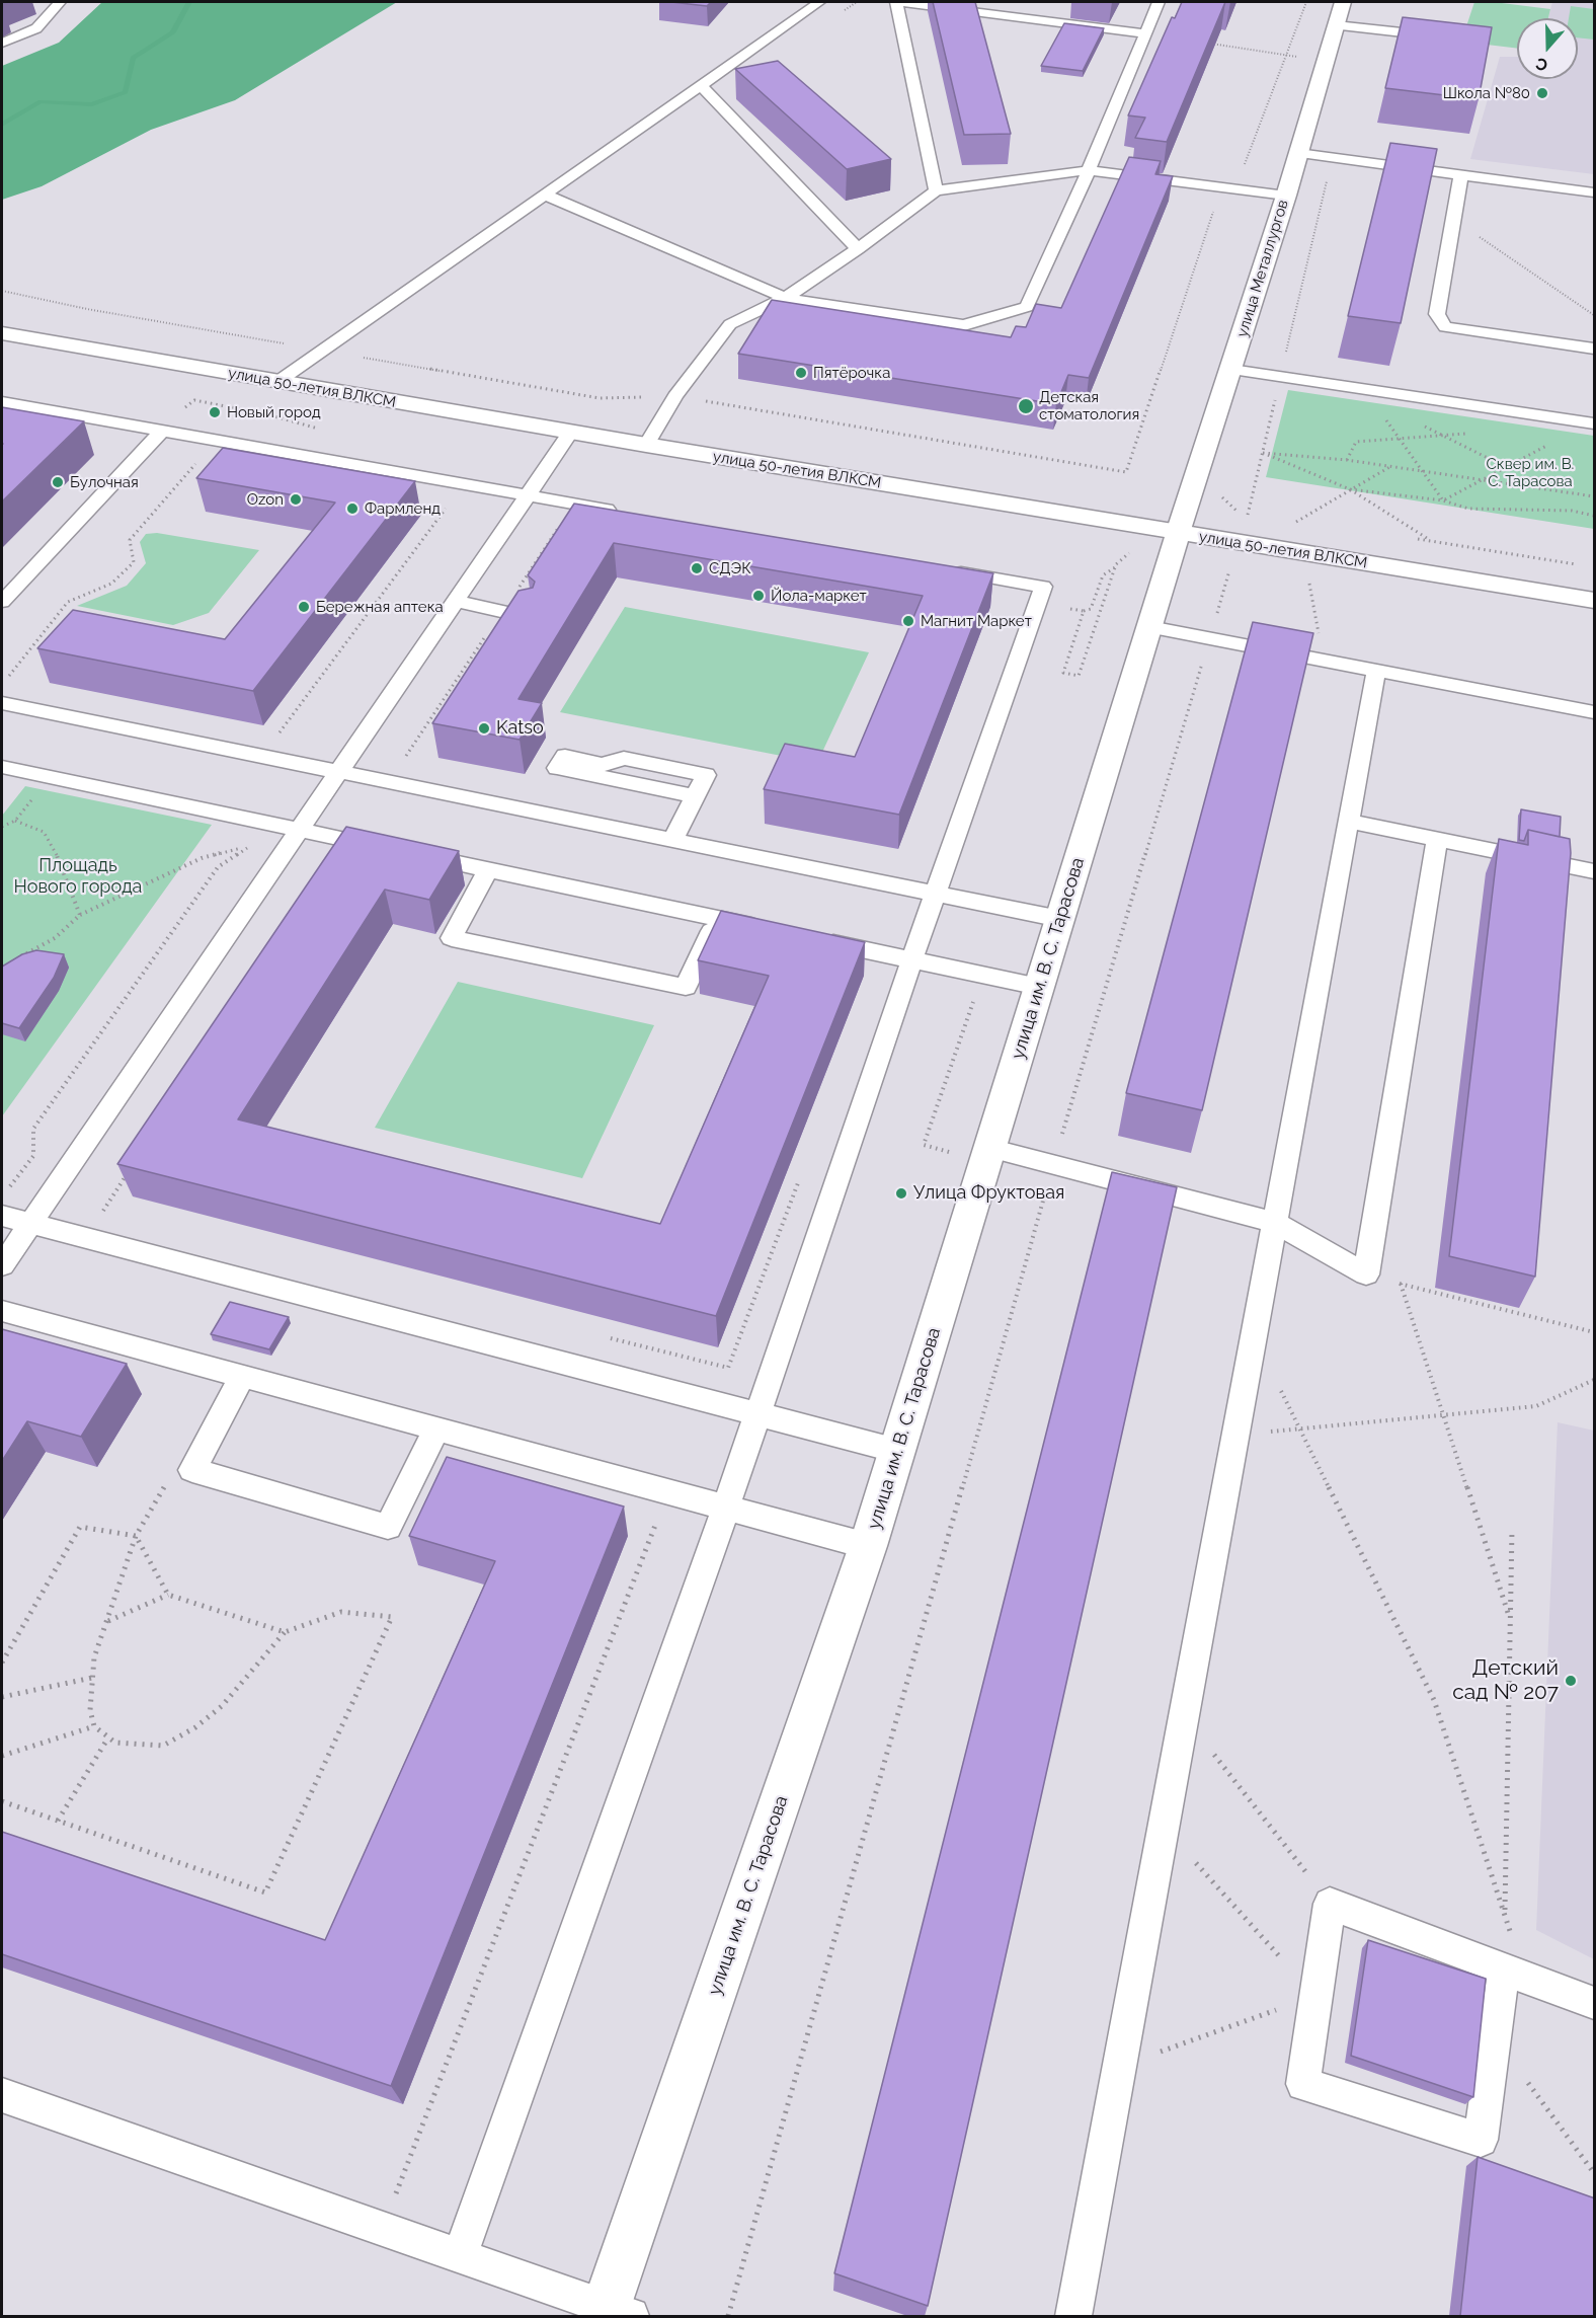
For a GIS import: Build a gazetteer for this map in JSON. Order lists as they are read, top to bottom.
{
  "streets": {
    "main road": ["улица Металлургов", "улица 50-летия ВЛКСМ", "улица им. В. С. Тарасова"]
  },
  "crossings": [
    ["улица Металлургов", "улица 50-летия ВЛКСМ"],
    ["улица Металлургов", "улица им. В. С. Тарасова"],
    ["улица 50-летия ВЛКСМ", "улица им. В. С. Тарасова"]
  ],
  "parks": ["Сквер им. В. С. Тарасова", "Площадь Нового города"],
  "places": [
    "Школа №80",
    "Пятёрочка",
    "Детская стоматология",
    "Новый город",
    "Булочная",
    "Ozon",
    "Фармленд",
    "СДЭК",
    "Йола-маркет",
    "Бережная аптека",
    "Магнит Маркет",
    "Katso",
    "Улица Фруктовая",
    "Детский сад № 207"
  ],
  "north": "bottom"
}
